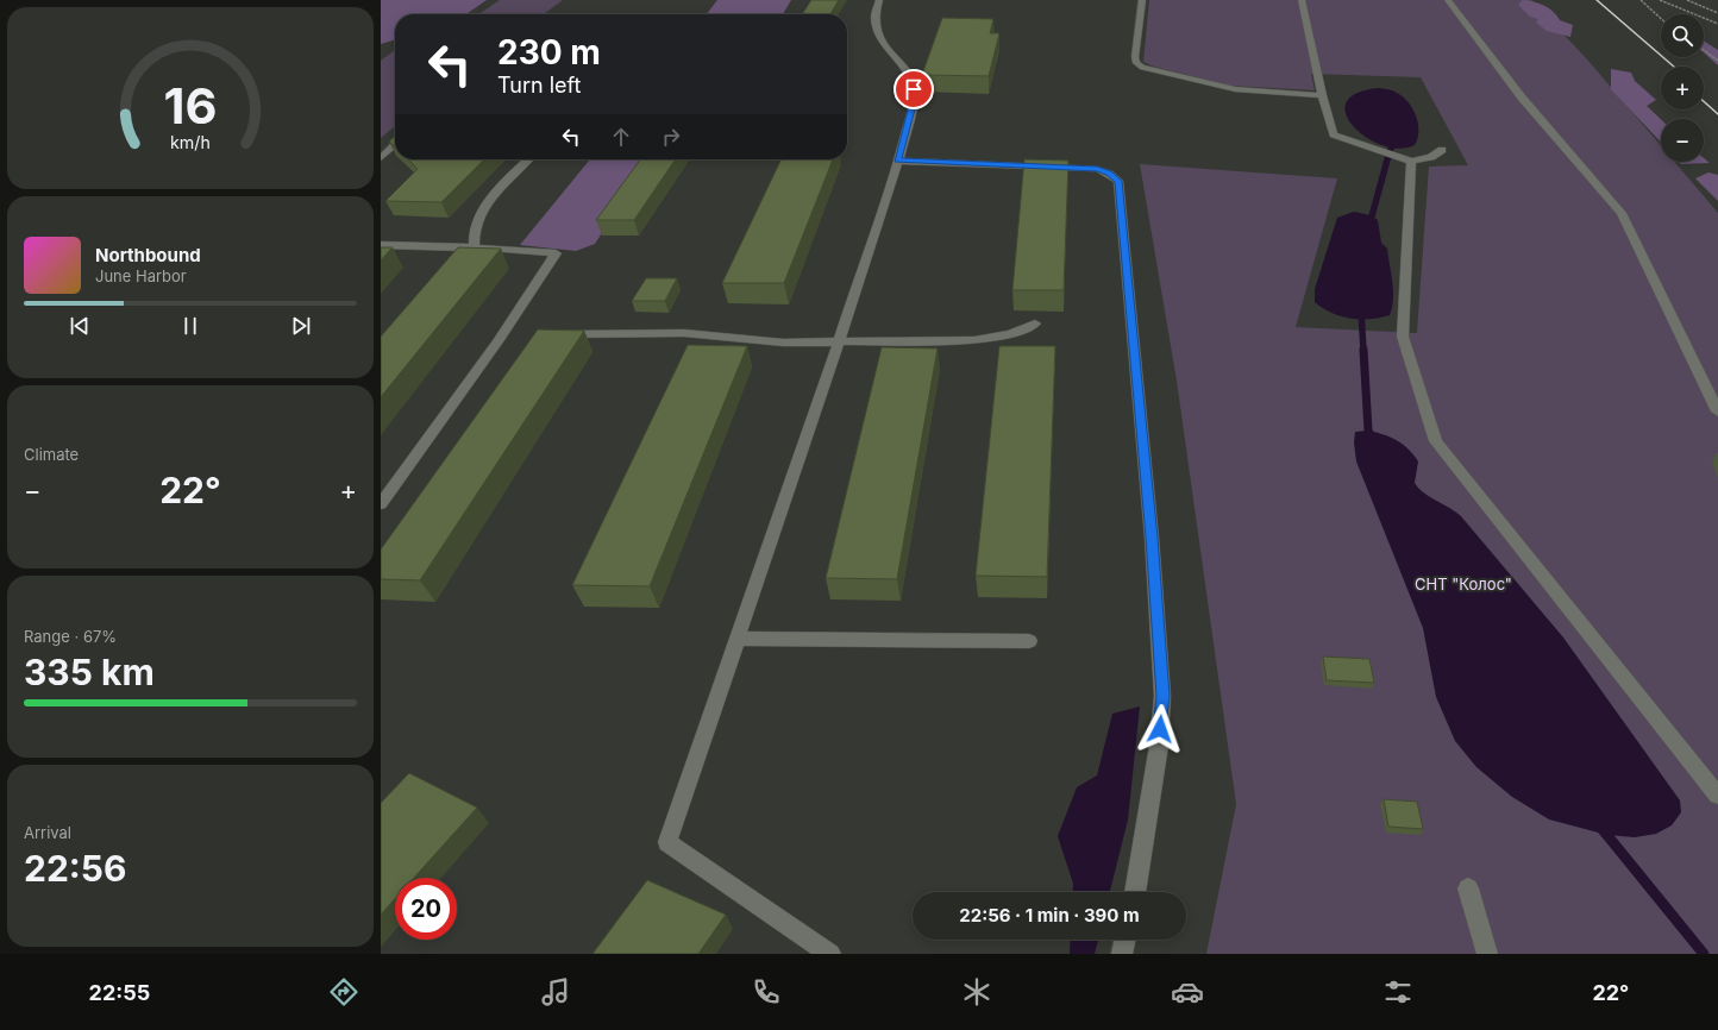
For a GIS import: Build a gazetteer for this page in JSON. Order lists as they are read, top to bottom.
{
  "parks": ["СНТ \"Колос\""],
  "page": {
    "map_buttons": ["+", "−"],
    "turn": ["230 m", "Turn left"],
    "song": ["Northbound", "June Harbor"],
    "tile": [
      "Climate",
      ["Range · 67%", "335 km"],
      ["Arrival", "22:56"]
    ],
    "heat": ["−", "22°", "+"],
    "limit": "20",
    "trip": "22:56 · 1 min · 390 m",
    "tabs": ["22:55", "22°"],
    "gauge": ["16", "km/h"]
  }
}
